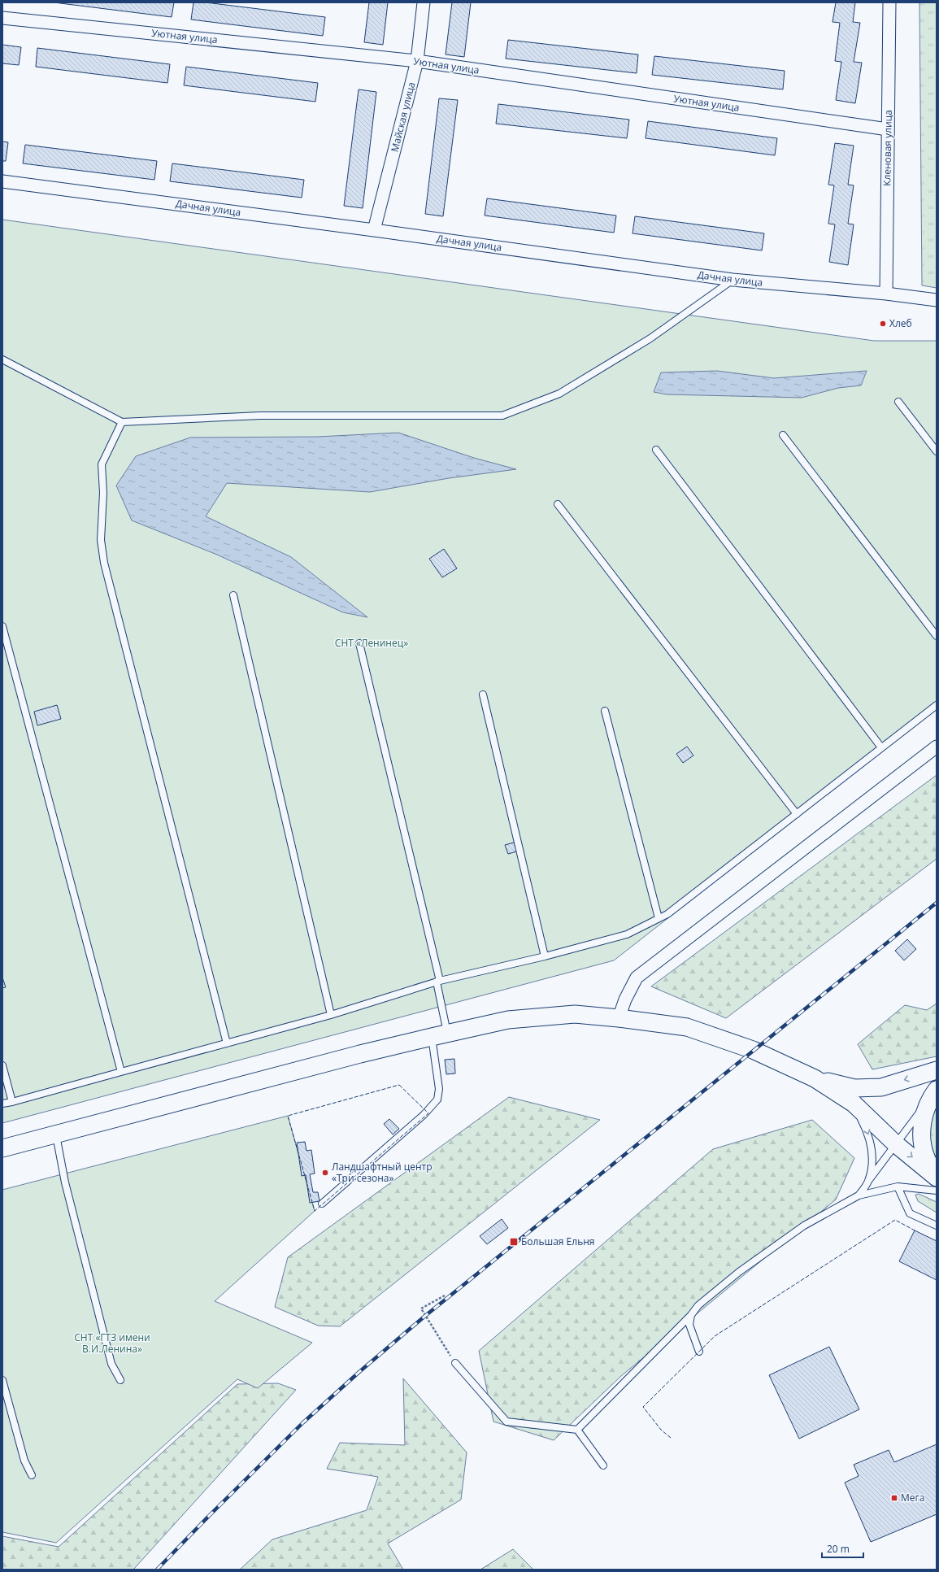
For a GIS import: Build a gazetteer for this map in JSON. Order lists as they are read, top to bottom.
{
  "streets": {
    "street": [
      "Уютная улица",
      "Майская улица",
      "Кленовая улица",
      "Дачная улица"
    ]
  },
  "crossings": [
    ["Уютная улица", "Майская улица"],
    ["Уютная улица", "Кленовая улица"],
    ["Майская улица", "Дачная улица"],
    ["Кленовая улица", "Дачная улица"]
  ],
  "parks": ["СНТ «Ленинец»", "СНТ «ГТЗ имени В.И.Ленина»"],
  "places": {
    "other": ["Хлеб", "Ландшафтный центр «Три сезона»"],
    "transit": ["Большая Ельня", "Мега"]
  },
  "scale_bar": "20 m"
}
